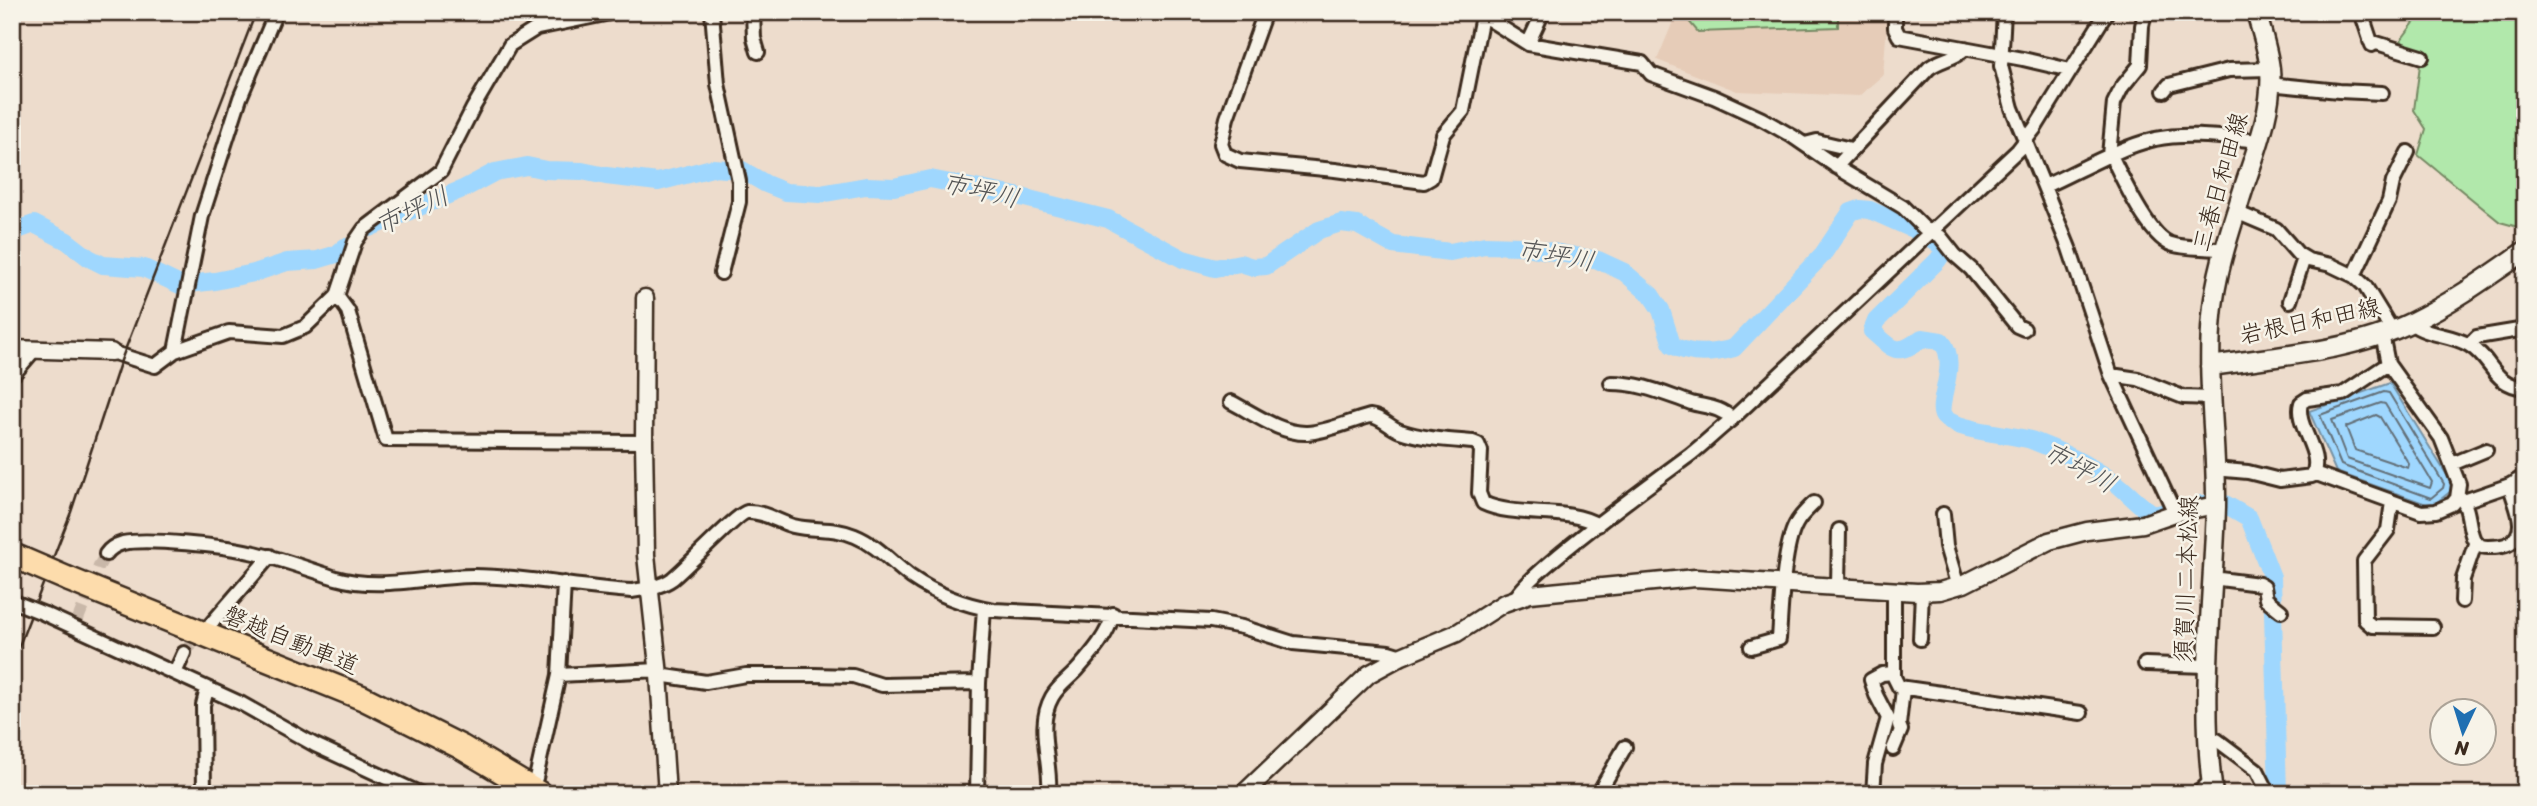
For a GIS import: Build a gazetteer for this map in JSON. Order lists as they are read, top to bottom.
{
  "streets": {
    "highway": ["磐越自動車道"],
    "main road": ["三春日和田線", "岩根日和田線", "須賀川二本松線"]
  },
  "crossings": [
    ["三春日和田線", "岩根日和田線"],
    ["三春日和田線", "須賀川二本松線"],
    ["岩根日和田線", "須賀川二本松線"]
  ],
  "water": ["市坪川"],
  "north": "bottom"
}
